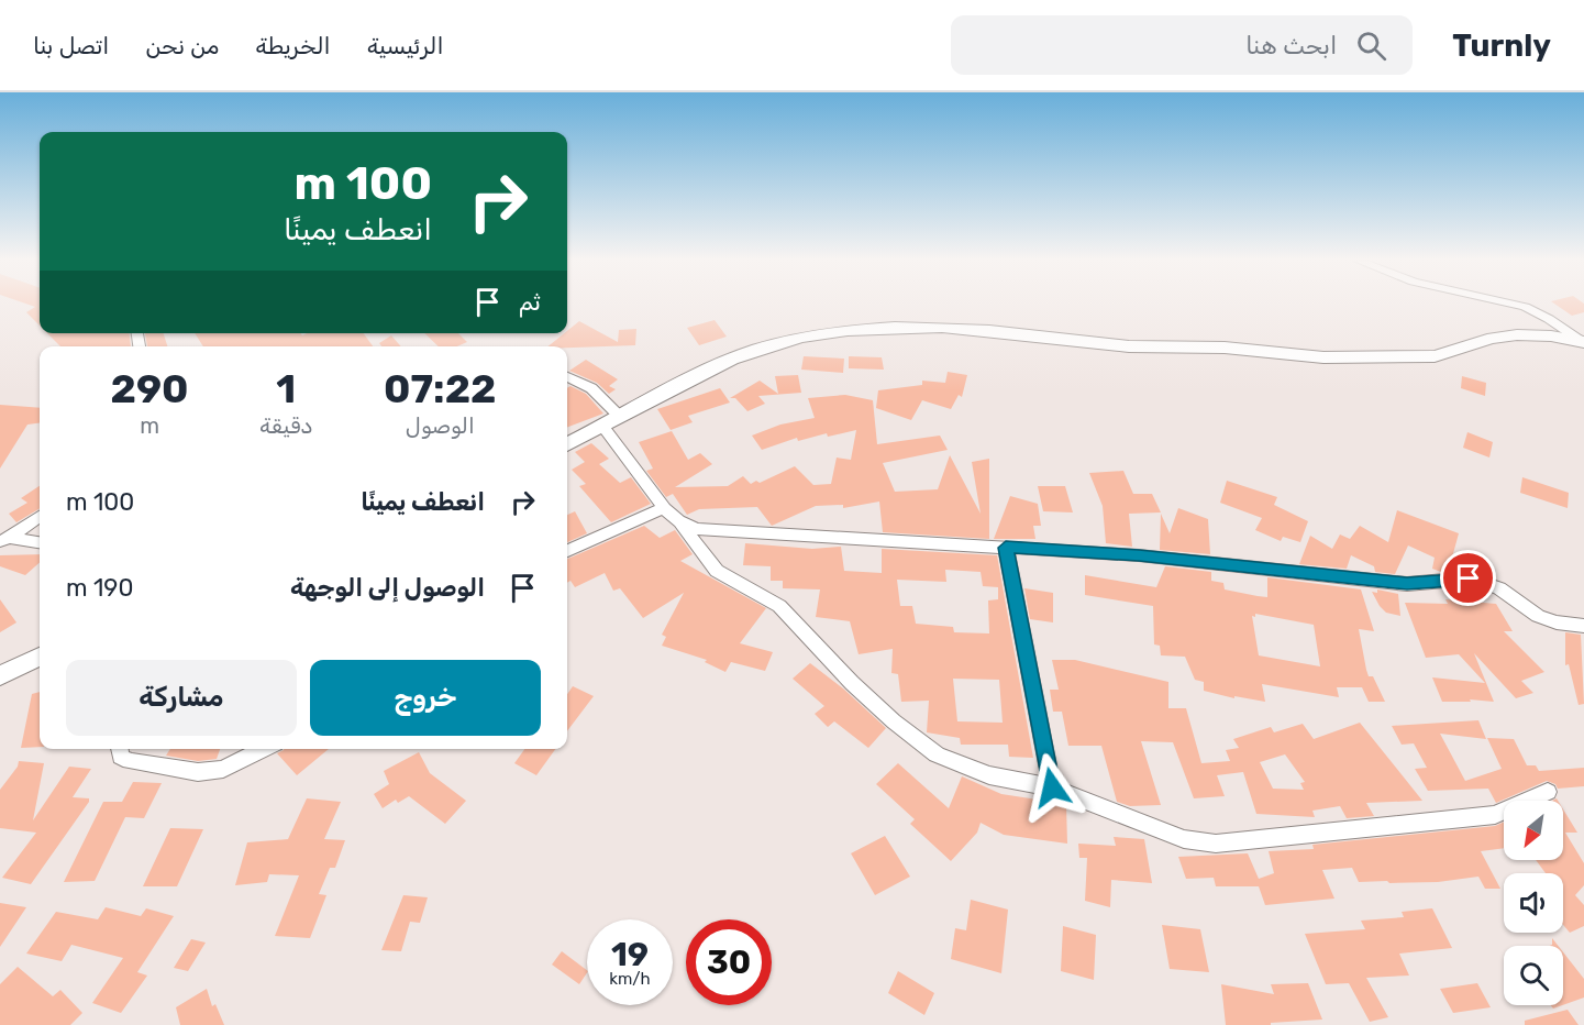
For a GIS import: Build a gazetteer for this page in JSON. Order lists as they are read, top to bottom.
{
  "north": "bottom left",
  "page": {
    "header": "Turnly",
    "search": "ابحث هنا",
    "nav": [
      "الرئيسية",
      "الخريطة",
      "من نحن",
      "اتصل بنا"
    ],
    "turn": ["100 m", "انعطف يمينًا"],
    "then": "ثم",
    "eta": [
      "07:22",
      "الوصول",
      "1",
      "دقيقة",
      "290",
      "m"
    ],
    "list": [
      {
        "name": "انعطف يمينًا",
        "value": "100 m"
      },
      {
        "name": "الوصول إلى الوجهة",
        "value": "190 m"
      }
    ],
    "buttons": ["خروج", "مشاركة"],
    "speed": "19 km/h",
    "limit": "30"
  }
}
